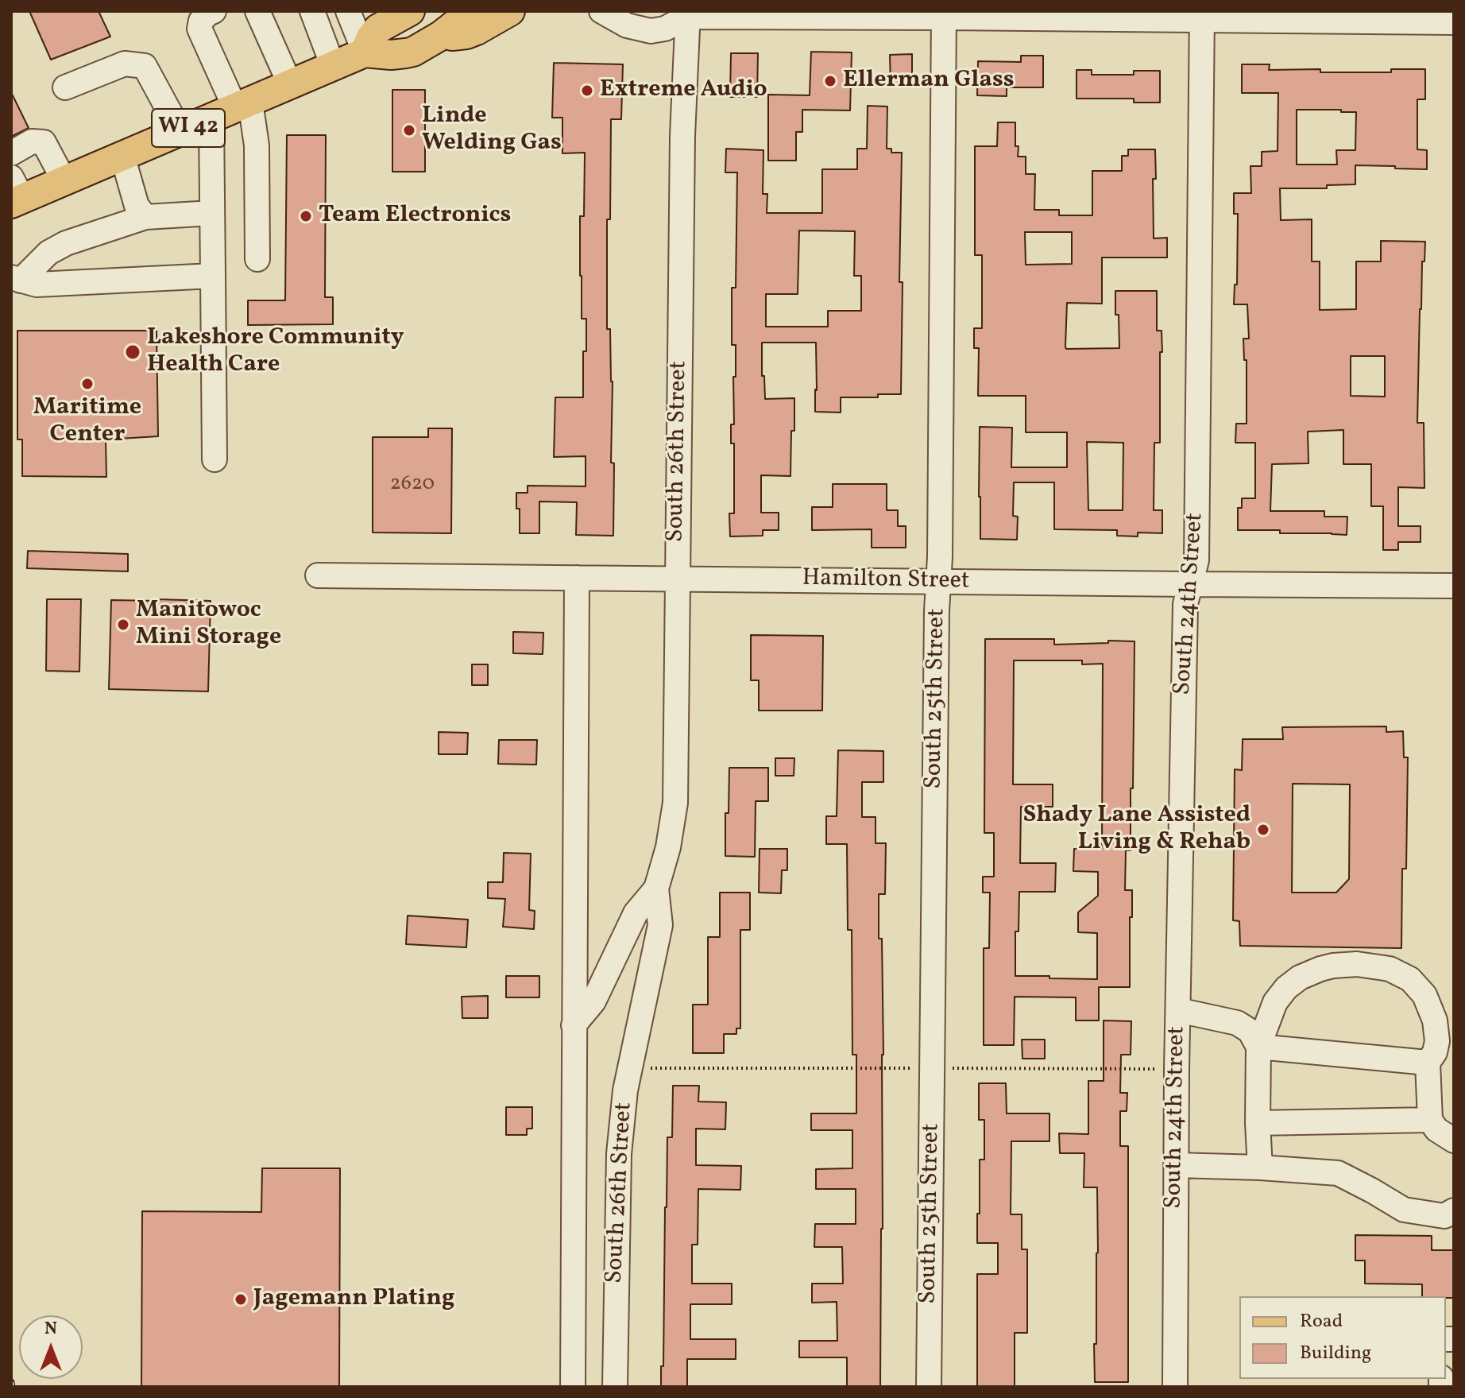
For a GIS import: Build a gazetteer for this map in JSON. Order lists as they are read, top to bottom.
{
  "streets": {
    "main road": ["WI 42"],
    "street": [
      "South 26th Street",
      "Hamilton Street",
      "South 24th Street",
      "South 25th Street"
    ]
  },
  "crossings": [
    ["South 26th Street", "Hamilton Street"],
    ["Hamilton Street", "South 24th Street"],
    ["Hamilton Street", "South 25th Street"]
  ],
  "places": [
    "Ellerman Glass",
    "Extreme Audio",
    "Linde Welding Gas",
    "Team Electronics",
    "Lakeshore Community Health Care",
    "Maritime Center",
    "Manitowoc Mini Storage",
    "Shady Lane Assisted Living & Rehab",
    "Jagemann Plating"
  ],
  "house_numbers": ["2620"],
  "legend": ["Road", "Building"],
  "north": "top"
}
